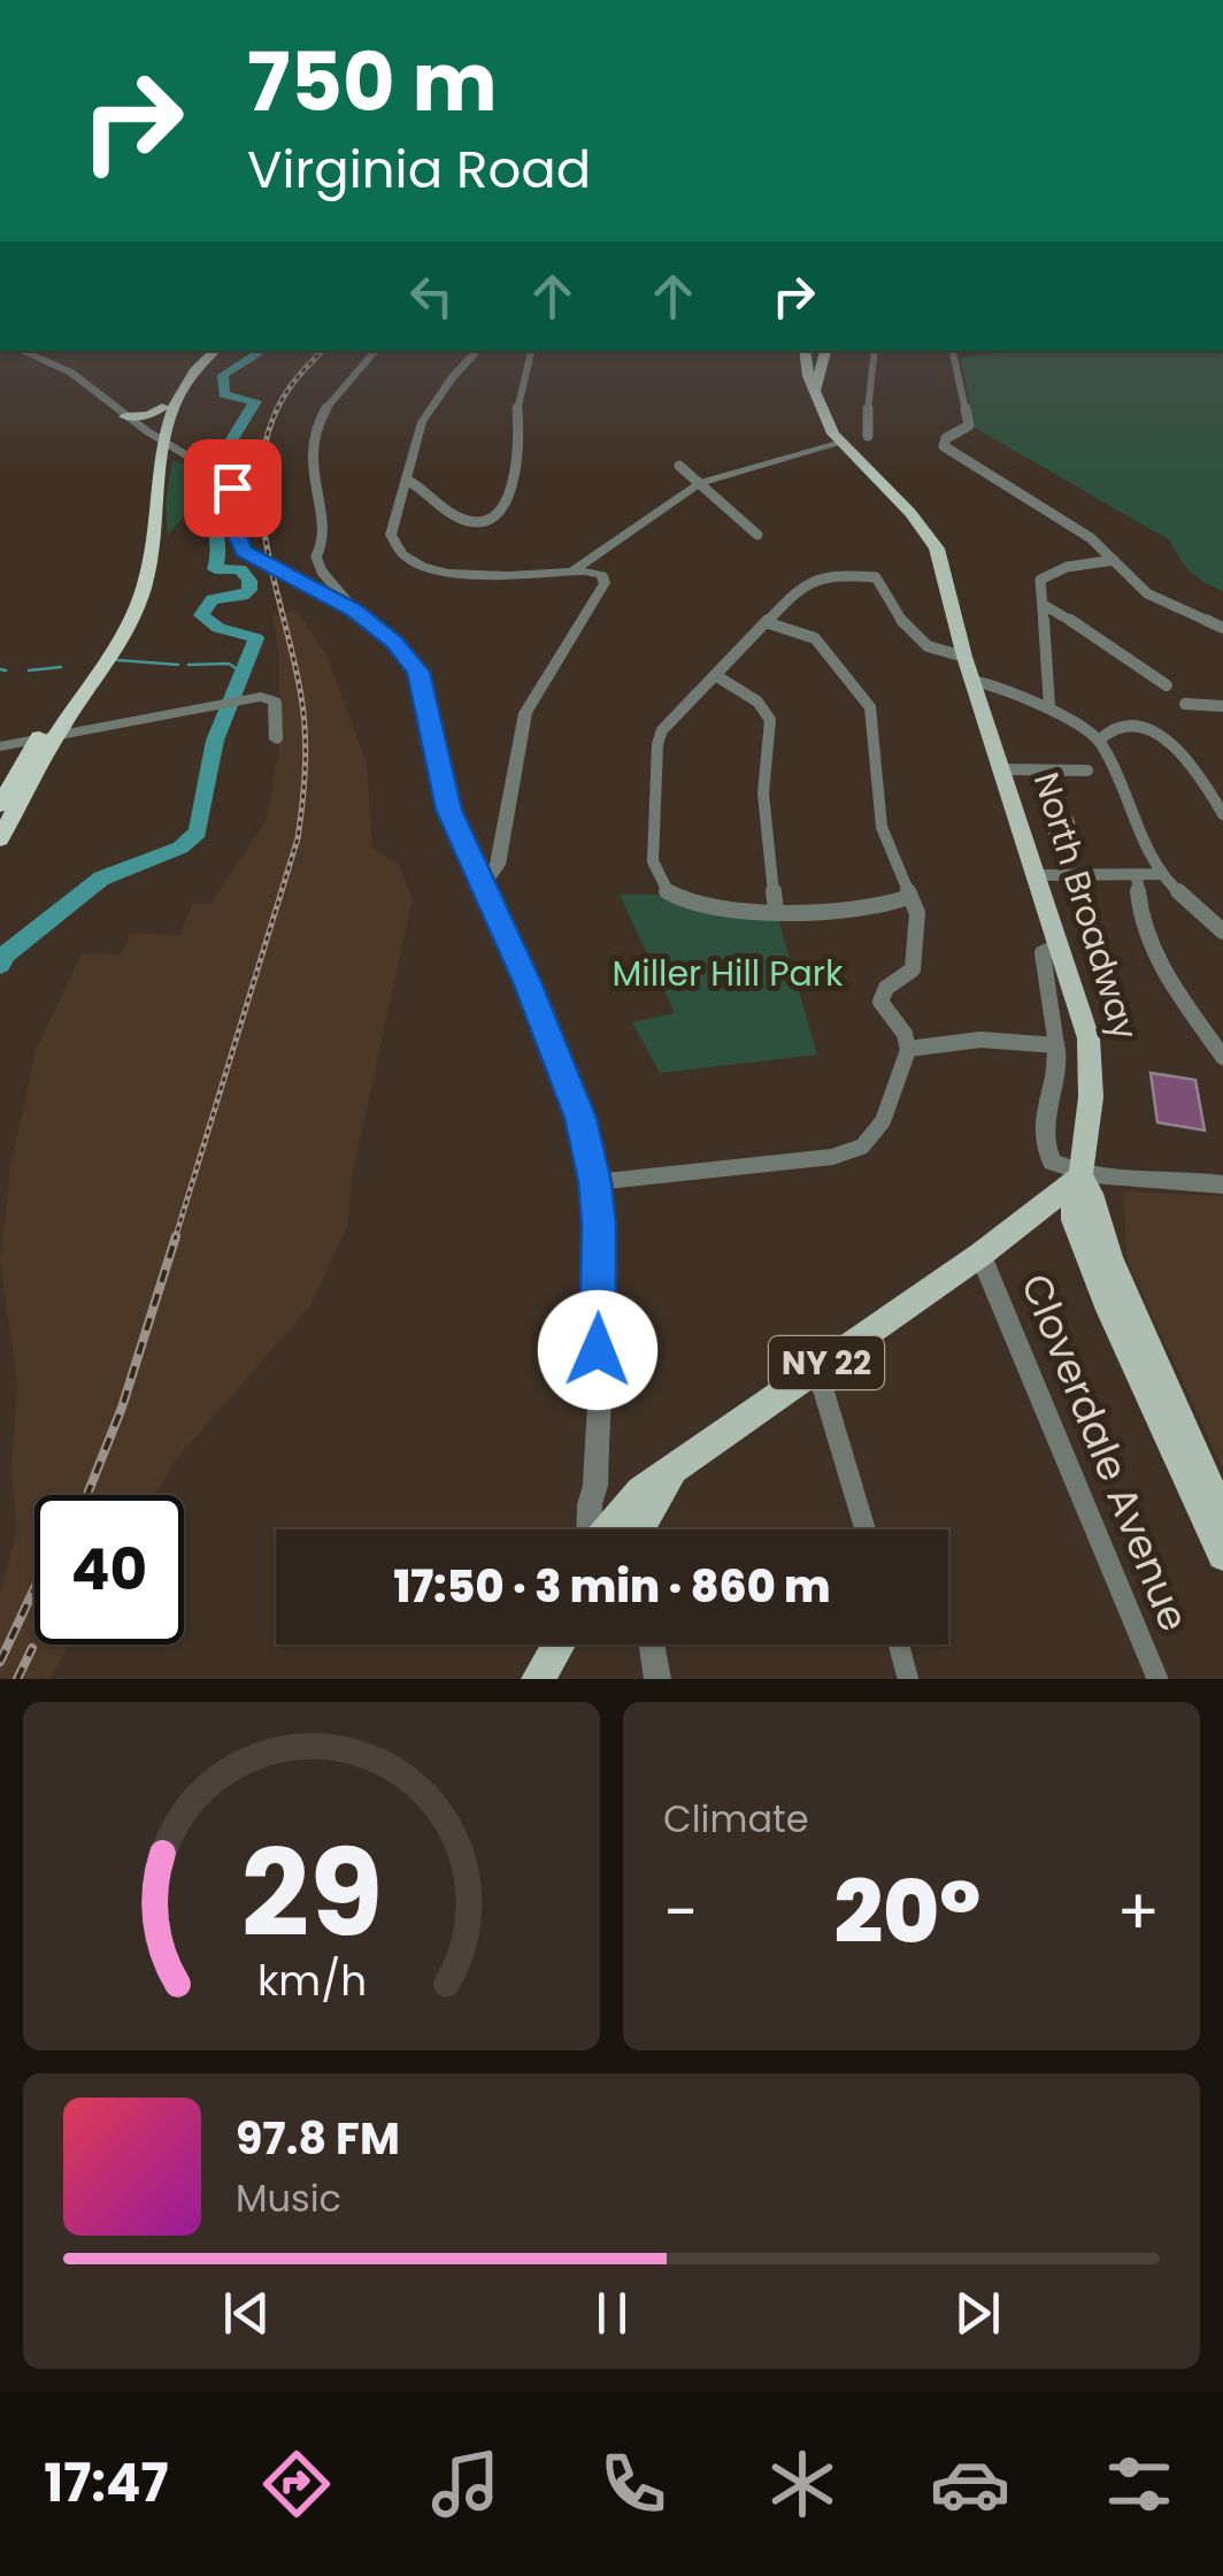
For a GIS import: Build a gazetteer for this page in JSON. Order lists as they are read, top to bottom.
{
  "streets": {
    "main road": ["North Broadway", "NY 22"],
    "street": ["Cloverdale Avenue"]
  },
  "crossings": [
    ["North Broadway", "NY 22"],
    ["NY 22", "Cloverdale Avenue"]
  ],
  "parks": ["Miller Hill Park"],
  "page": {
    "turn": ["750 m", "Virginia Road"],
    "limit": "40",
    "trip": "17:50 · 3 min · 860 m",
    "tile": "Climate",
    "heat": ["−", "20°", "+"],
    "song": ["97.8 FM", "Music"],
    "tabs": "17:47",
    "gauge": ["29", "km/h"]
  }
}
